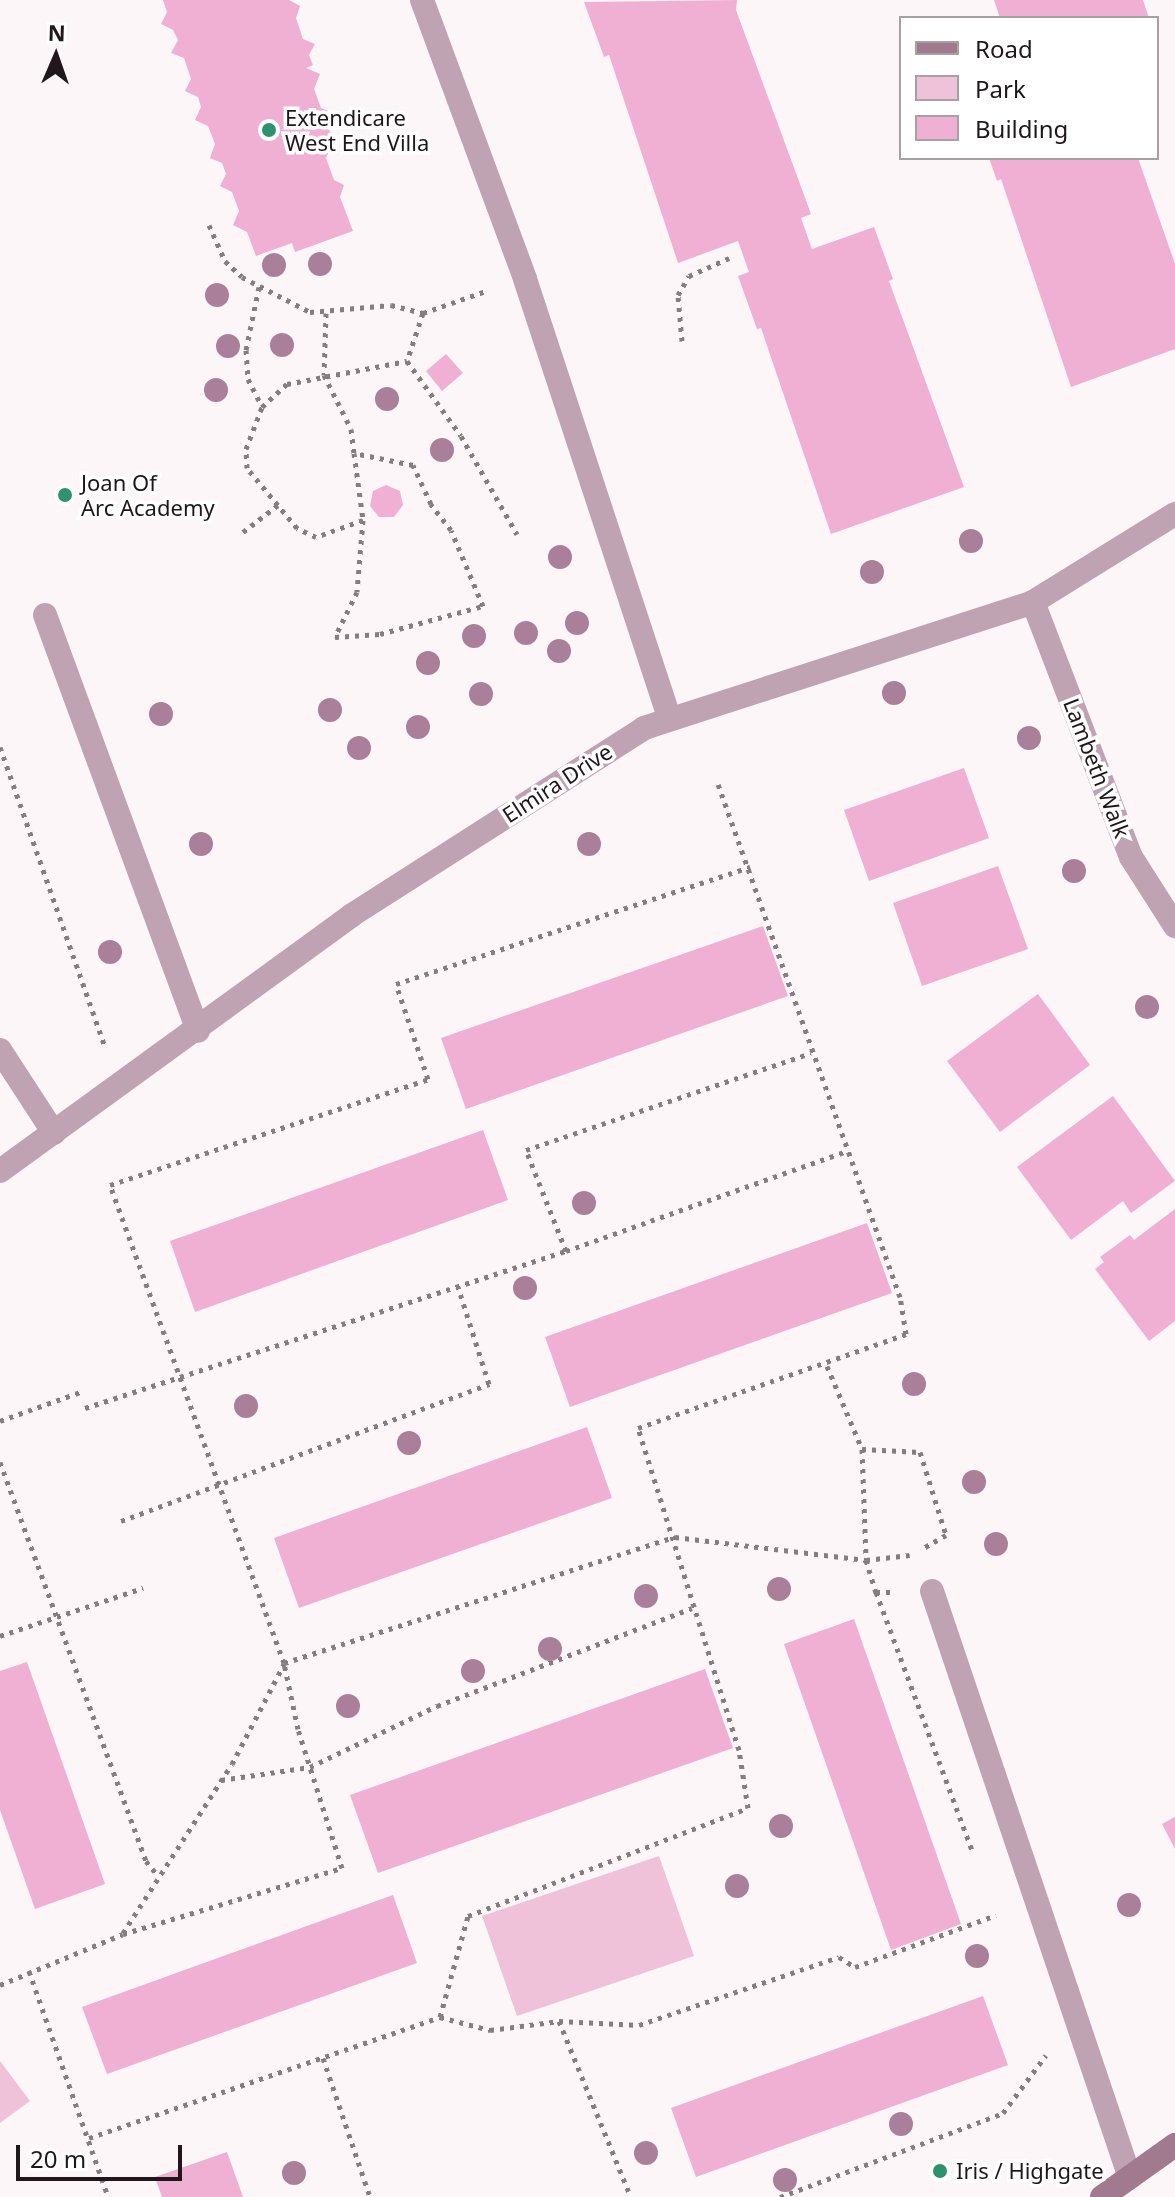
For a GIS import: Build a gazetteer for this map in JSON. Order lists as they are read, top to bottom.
{
  "streets": {
    "street": ["Lambeth Walk", "Elmira Drive"]
  },
  "crossings": [
    ["Lambeth Walk", "Elmira Drive"]
  ],
  "places": ["Extendicare West End Villa", "Joan Of Arc Academy", "Iris / Highgate"],
  "legend": ["Road", "Park", "Building"],
  "scale_bar": "20 m",
  "north": "top"
}
